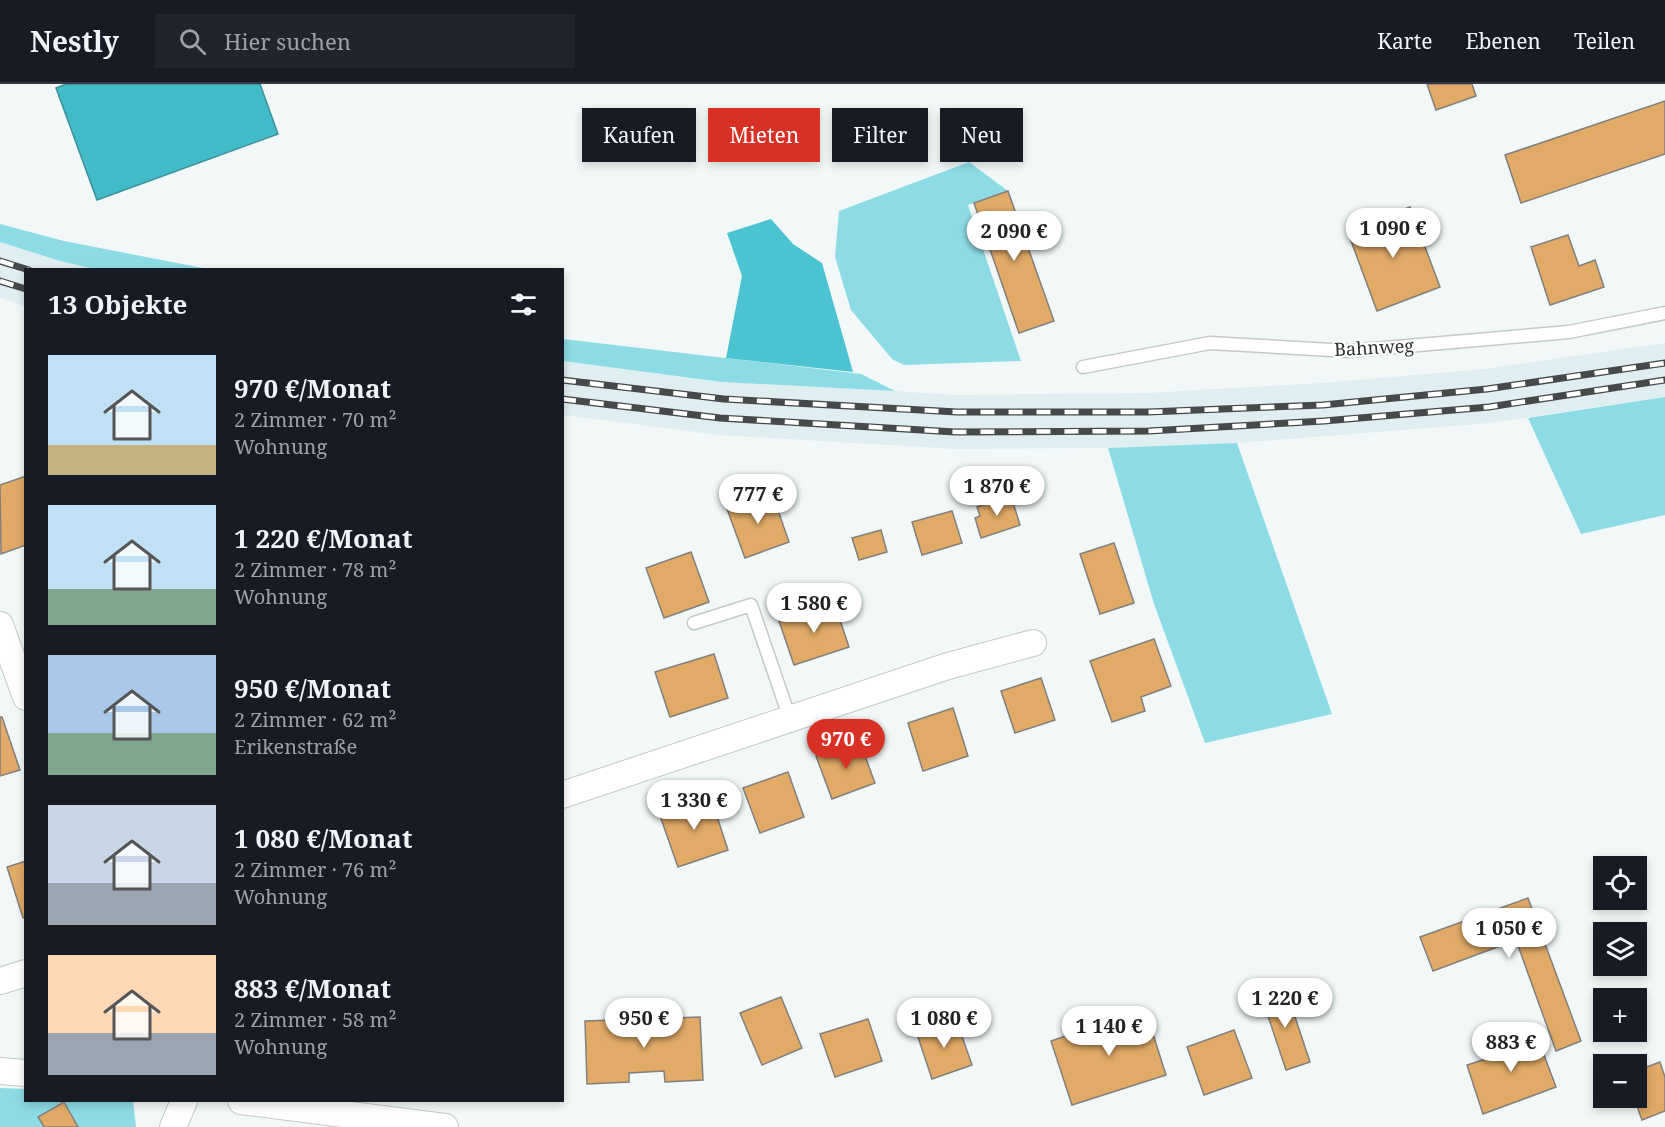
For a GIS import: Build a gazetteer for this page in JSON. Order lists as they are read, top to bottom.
{
  "streets": {
    "lane": ["Bahnweg"]
  },
  "page": {
    "header": "Nestly",
    "search": "Hier suchen",
    "nav": ["Karte", "Ebenen", "Teilen"],
    "chip": [
      "Kaufen",
      "Mieten",
      "Filter",
      "Neu"
    ],
    "price": [
      "1 090 €",
      "2 090 €",
      "1 870 €",
      "777 €",
      "1 580 €",
      "970 €",
      "1 330 €",
      "1 050 €",
      "1 220 €",
      "950 €",
      "1 080 €",
      "1 140 €",
      "883 €"
    ],
    "heading": "13 Objekte",
    "list": [
      {
        "name": "970 €/Monat",
        "note": "2 Zimmer · 70 m² · Wohnung"
      },
      {
        "name": "1 220 €/Monat",
        "note": "2 Zimmer · 78 m² · Wohnung"
      },
      {
        "name": "950 €/Monat",
        "note": "2 Zimmer · 62 m² · Erikenstraße"
      },
      {
        "name": "1 080 €/Monat",
        "note": "2 Zimmer · 76 m² · Wohnung"
      },
      {
        "name": "883 €/Monat",
        "note": "2 Zimmer · 58 m² · Wohnung"
      }
    ],
    "map_buttons": ["+", "−"]
  }
}
